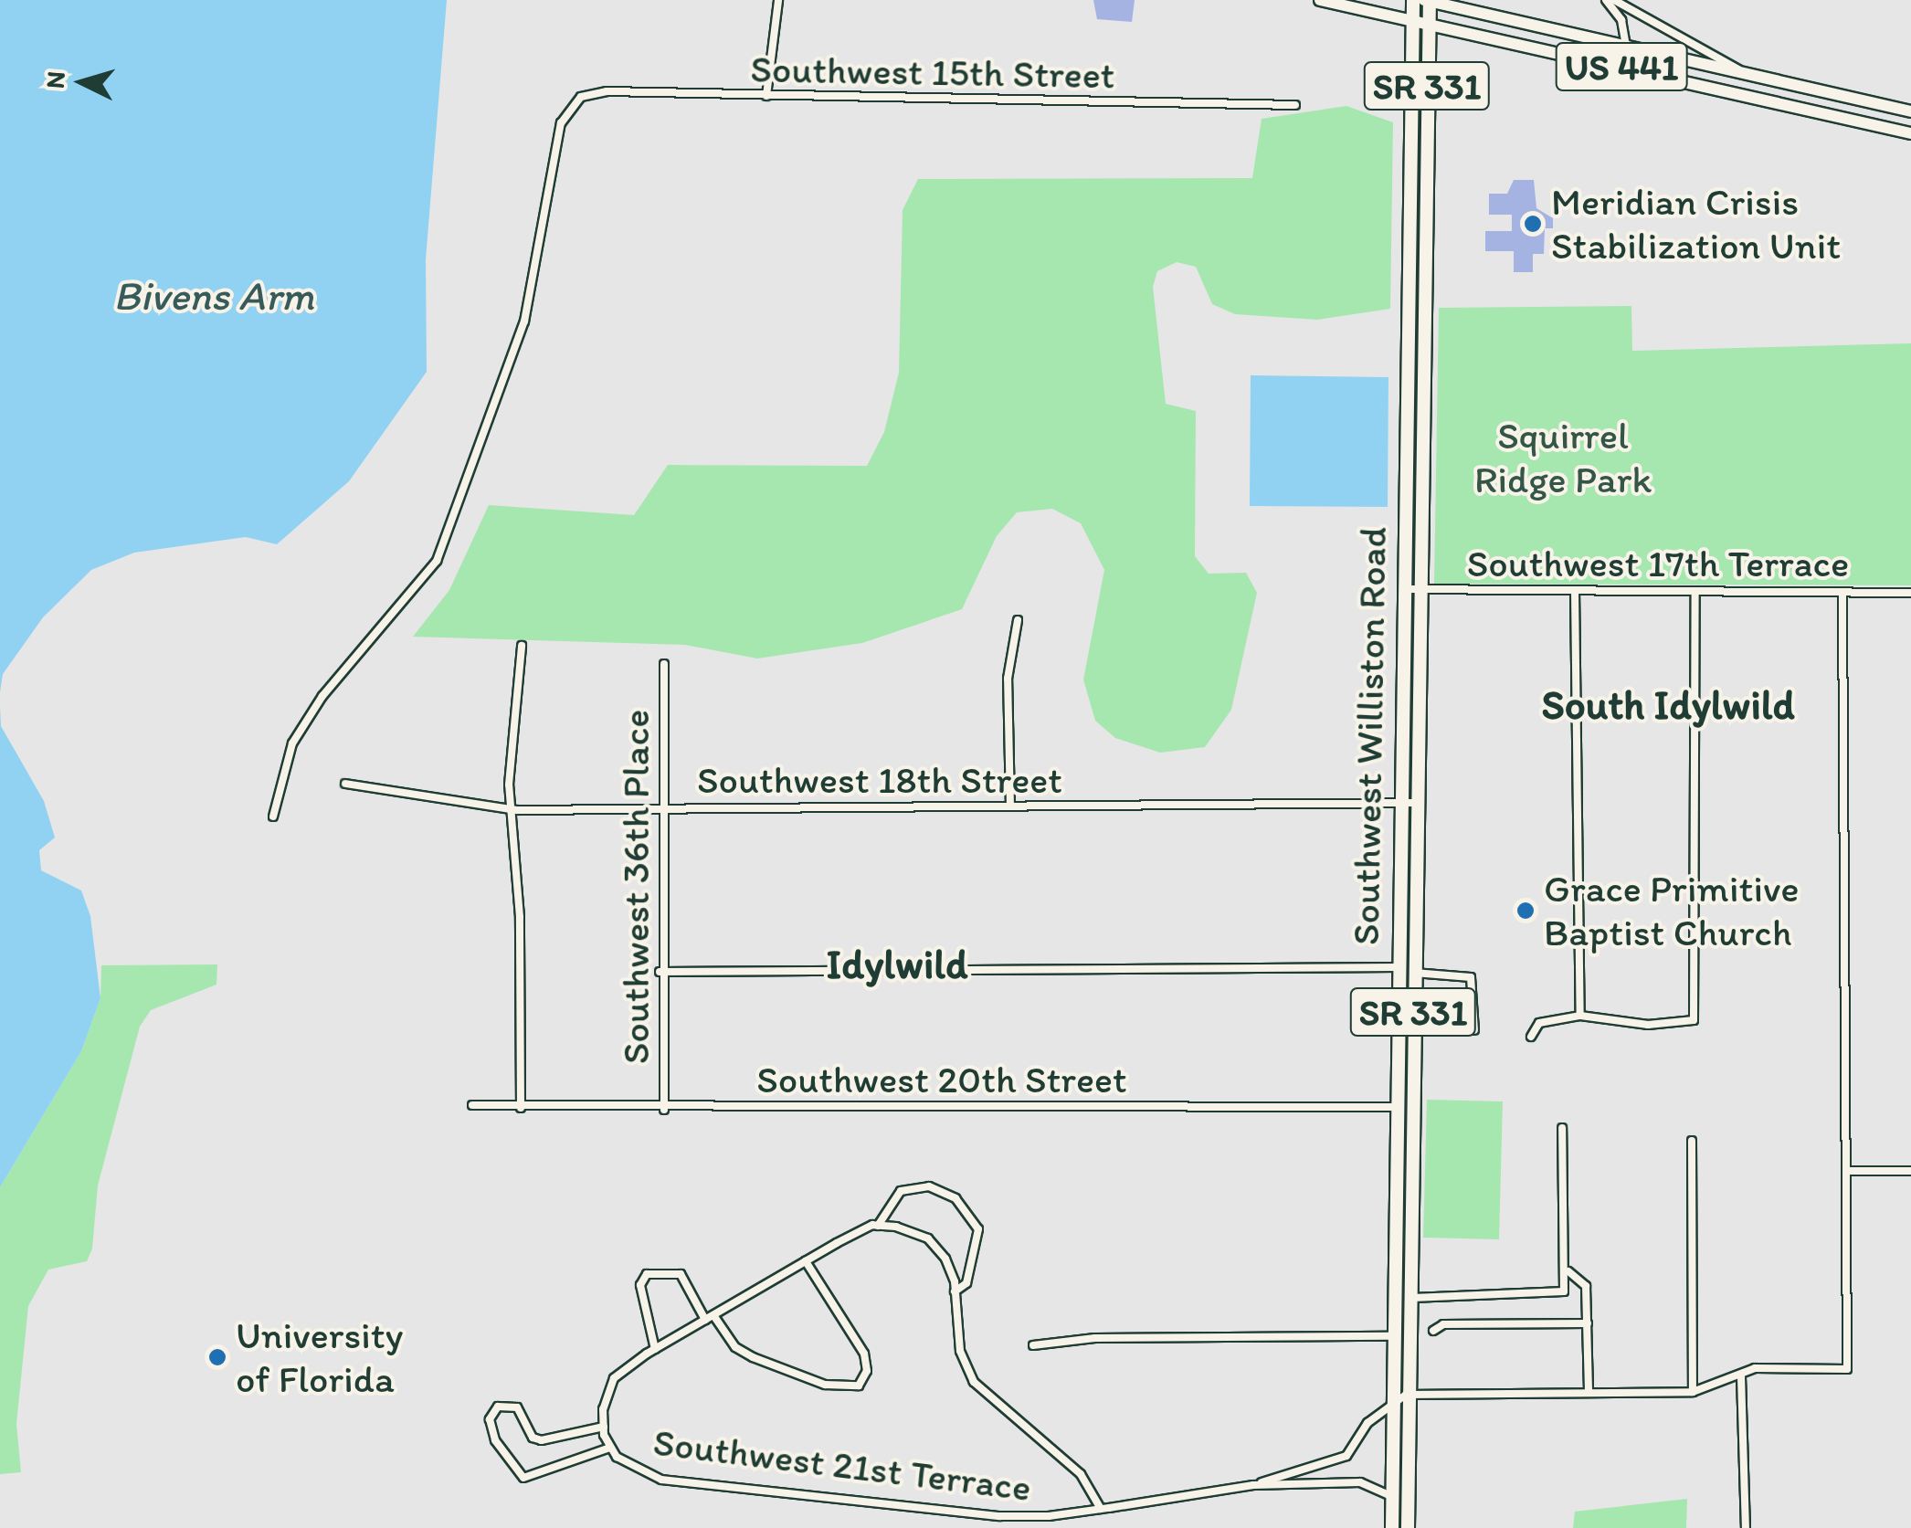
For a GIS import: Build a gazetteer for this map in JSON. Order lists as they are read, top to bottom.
{
  "streets": {
    "highway": ["SR 331", "Southwest Williston Road"],
    "main road": ["US 441"],
    "street": [
      "Southwest 15th Street",
      "Southwest 17th Terrace",
      "Southwest 18th Street",
      "Southwest 36th Place",
      "Southwest 20th Street",
      "Southwest 21st Terrace"
    ]
  },
  "crossings": [
    ["US 441", "Southwest Williston Road"],
    ["Southwest 17th Terrace", "Southwest Williston Road"],
    ["Southwest Williston Road", "Southwest 18th Street"],
    ["Southwest Williston Road", "Southwest 20th Street"],
    ["Southwest Williston Road", "Southwest 21st Terrace"],
    ["Southwest 18th Street", "Southwest 36th Place"],
    ["Southwest 36th Place", "Southwest 20th Street"]
  ],
  "districts": ["South Idylwild", "Idylwild"],
  "water": ["Bivens Arm"],
  "parks": ["Squirrel Ridge Park"],
  "places": ["Meridian Crisis Stabilization Unit", "Grace Primitive Baptist Church", "University of Florida"],
  "north": "left"
}
